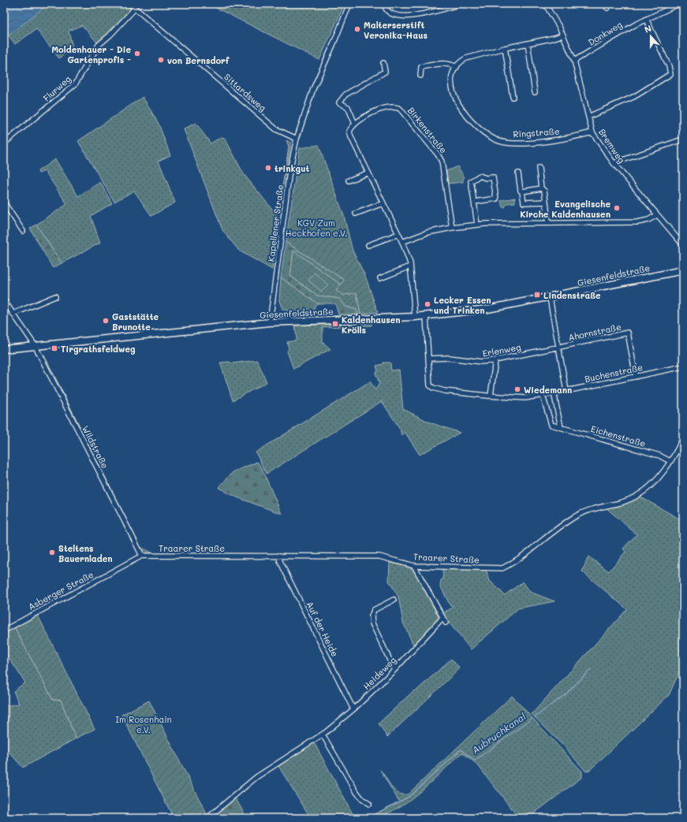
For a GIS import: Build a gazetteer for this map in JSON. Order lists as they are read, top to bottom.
{
  "streets": {
    "main road": ["Giesenfeldstraße"],
    "street": [
      "Donkweg",
      "Flurweg",
      "Sittardsweg",
      "Birkenstraße",
      "Ringstraße",
      "Bremweg",
      "Kapellener Straße",
      "Ahornstraße",
      "Erlenweg",
      "Buchenstraße",
      "Eichenstraße",
      "Wildstraße",
      "Traarer Straße",
      "Asberger Straße",
      "Auf der Heide",
      "Heideweg"
    ]
  },
  "crossings": [
    ["Donkweg", "Bremweg"],
    ["Flurweg", "Sittardsweg"],
    ["Sittardsweg", "Kapellener Straße"],
    ["Ringstraße", "Bremweg"],
    ["Kapellener Straße", "Giesenfeldstraße"],
    ["Giesenfeldstraße", "Buchenstraße"],
    ["Giesenfeldstraße", "Wildstraße"],
    ["Ahornstraße", "Erlenweg"],
    ["Ahornstraße", "Buchenstraße"],
    ["Erlenweg", "Buchenstraße"],
    ["Buchenstraße", "Eichenstraße"],
    ["Eichenstraße", "Traarer Straße"],
    ["Wildstraße", "Traarer Straße"],
    ["Wildstraße", "Asberger Straße"],
    ["Traarer Straße", "Asberger Straße"],
    ["Traarer Straße", "Auf der Heide"],
    ["Auf der Heide", "Heideweg"]
  ],
  "water": ["Aubruchkanal"],
  "parks": ["KGV Zum Heckhofen e.V.", "Im Rosenhain e.V."],
  "places": {
    "other": [
      "Malterserstift Veronika-Haus",
      "Moldenhauer - Die Gartenprofis -",
      "von Bernsdorf",
      "trinkgut",
      "Evangelische Kirche Kaldenhausen",
      "Lecker Essen und Trinken",
      "Gaststätte Brunotte",
      "Wiedemann",
      "Steltens Bauernladen"
    ],
    "transit": ["Lindenstraße", "Kaldenhausen Krölls", "Tirgrathsfeldweg"]
  },
  "north": "top"
}
